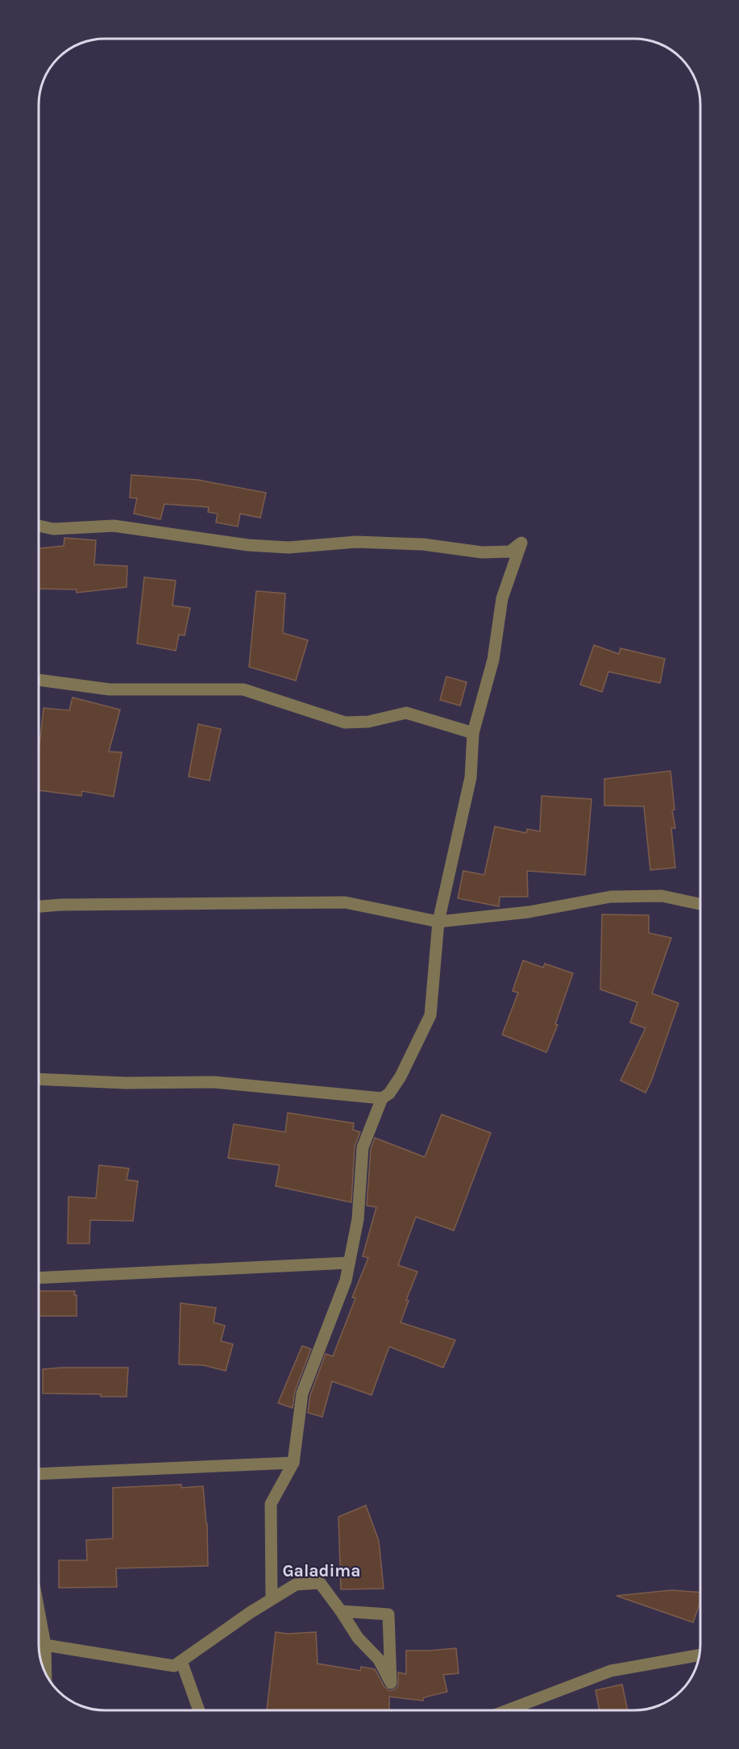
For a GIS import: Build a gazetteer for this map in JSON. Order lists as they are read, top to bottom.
{
  "districts": ["Galadima"]
}
